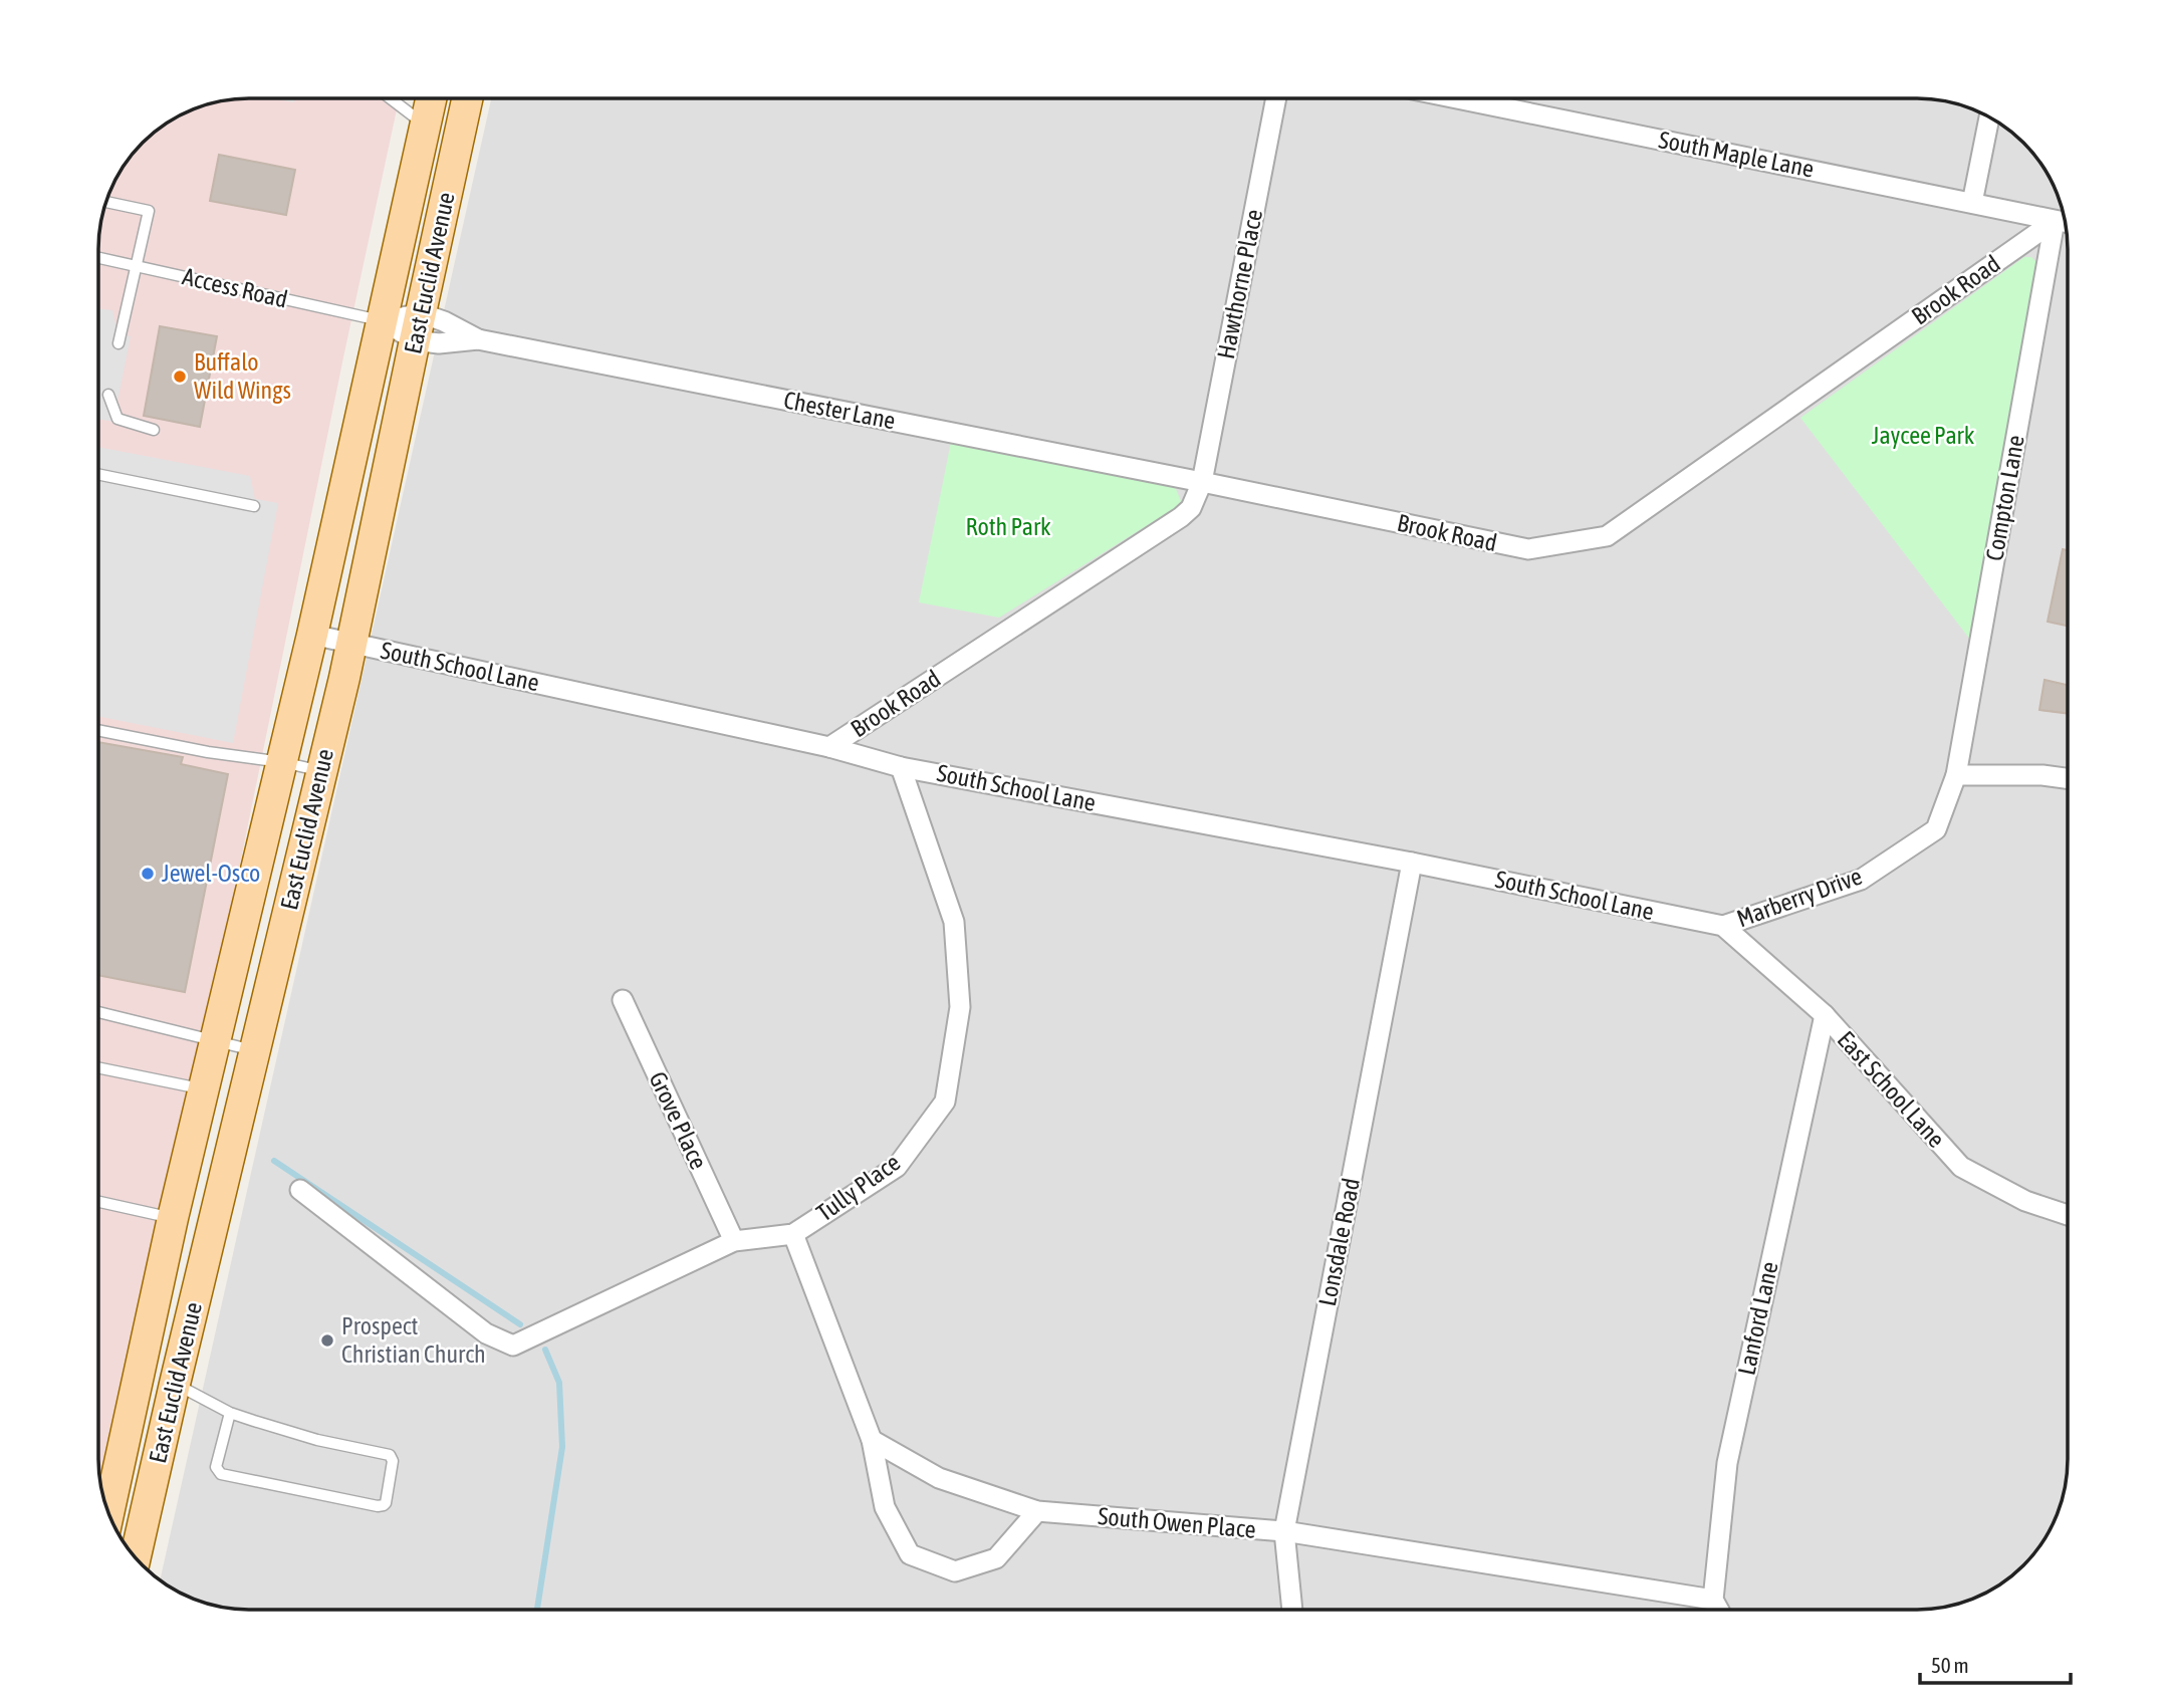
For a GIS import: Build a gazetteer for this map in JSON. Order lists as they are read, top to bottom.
{
  "streets": {
    "main road": ["East Euclid Avenue"],
    "street": [
      "South Maple Lane",
      "Hawthorne Place",
      "Brook Road",
      "Chester Lane",
      "Compton Lane",
      "South School Lane",
      "Marberry Drive",
      "East School Lane",
      "Grove Place",
      "Tully Place",
      "Lonsdale Road",
      "Lanford Lane",
      "South Owen Place"
    ],
    "lane": ["Access Road"]
  },
  "crossings": [
    ["South Maple Lane", "Brook Road"],
    ["South Maple Lane", "Compton Lane"],
    ["East Euclid Avenue", "Access Road"],
    ["East Euclid Avenue", "Chester Lane"],
    ["East Euclid Avenue", "South School Lane"],
    ["Hawthorne Place", "Brook Road"],
    ["Hawthorne Place", "Chester Lane"],
    ["Access Road", "Chester Lane"],
    ["Brook Road", "Chester Lane"],
    ["Brook Road", "Compton Lane"],
    ["Brook Road", "South School Lane"],
    ["Compton Lane", "Marberry Drive"],
    ["South School Lane", "Marberry Drive"],
    ["South School Lane", "East School Lane"],
    ["South School Lane", "Tully Place"],
    ["South School Lane", "Lonsdale Road"],
    ["Marberry Drive", "East School Lane"],
    ["East School Lane", "Lanford Lane"],
    ["Grove Place", "Tully Place"],
    ["Lonsdale Road", "South Owen Place"],
    ["Lanford Lane", "South Owen Place"]
  ],
  "parks": ["Jaycee Park", "Roth Park"],
  "places": ["Buffalo Wild Wings", "Jewel-Osco", "Prospect Christian Church"],
  "scale_bar": "50 m"
}
